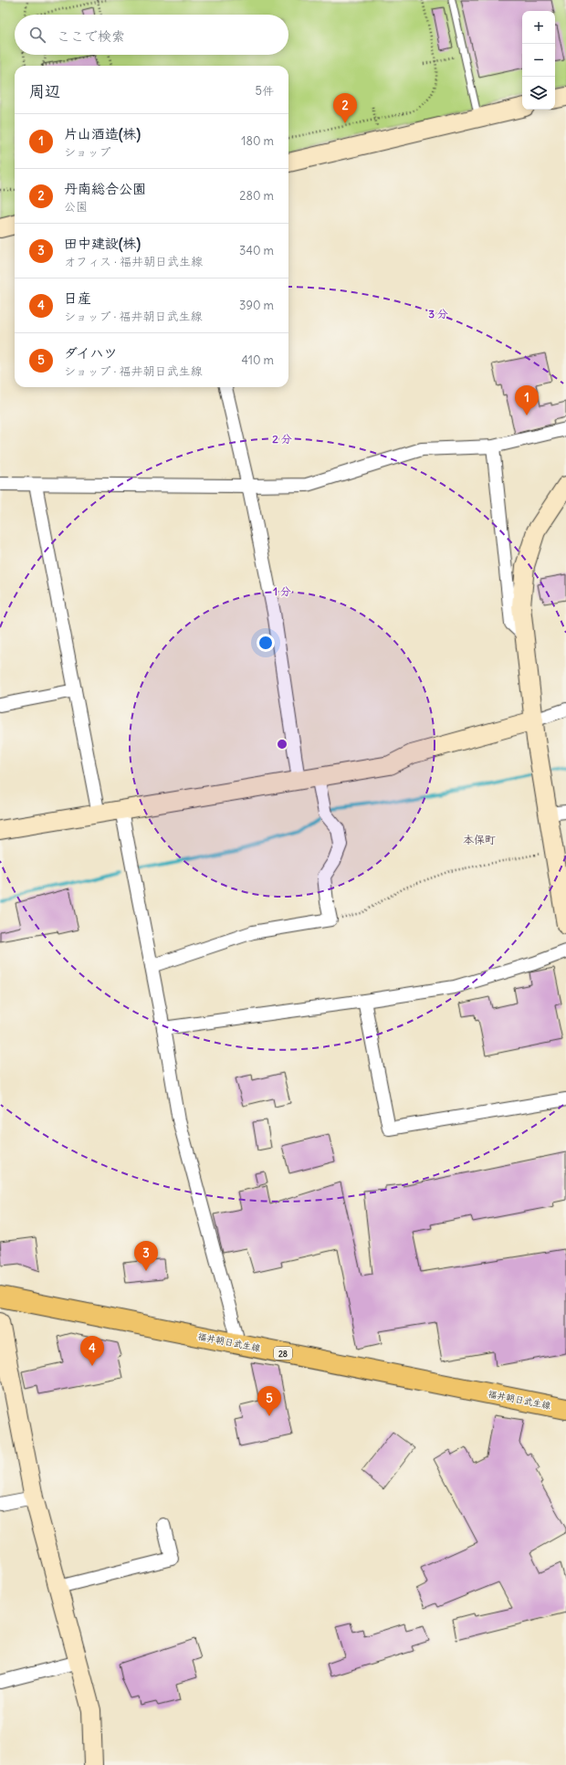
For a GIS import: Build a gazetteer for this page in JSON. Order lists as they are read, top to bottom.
{
  "streets": {
    "main road": ["福井朝日武生線", "28"]
  },
  "districts": ["本保町"],
  "page": {
    "map_buttons": ["+", "−"],
    "search": "ここで検索",
    "heading": ["周辺", "5件"],
    "pins": [
      "2",
      "1",
      "3",
      "4",
      "5"
    ],
    "list": [
      {
        "mark": "1",
        "name": "片山酒造(株)",
        "note": "ショップ",
        "value": "180 m"
      },
      {
        "mark": "2",
        "name": "丹南総合公園",
        "note": "公園",
        "value": "280 m"
      },
      {
        "mark": "3",
        "name": "田中建設(株)",
        "note": "オフィス · 福井朝日武生線",
        "value": "340 m"
      },
      {
        "mark": "4",
        "name": "日産",
        "note": "ショップ · 福井朝日武生線",
        "value": "390 m"
      },
      {
        "mark": "5",
        "name": "ダイハツ",
        "note": "ショップ · 福井朝日武生線",
        "value": "410 m"
      }
    ]
  },
  "rings": ["3 分", "2 分", "1 分"]
}
